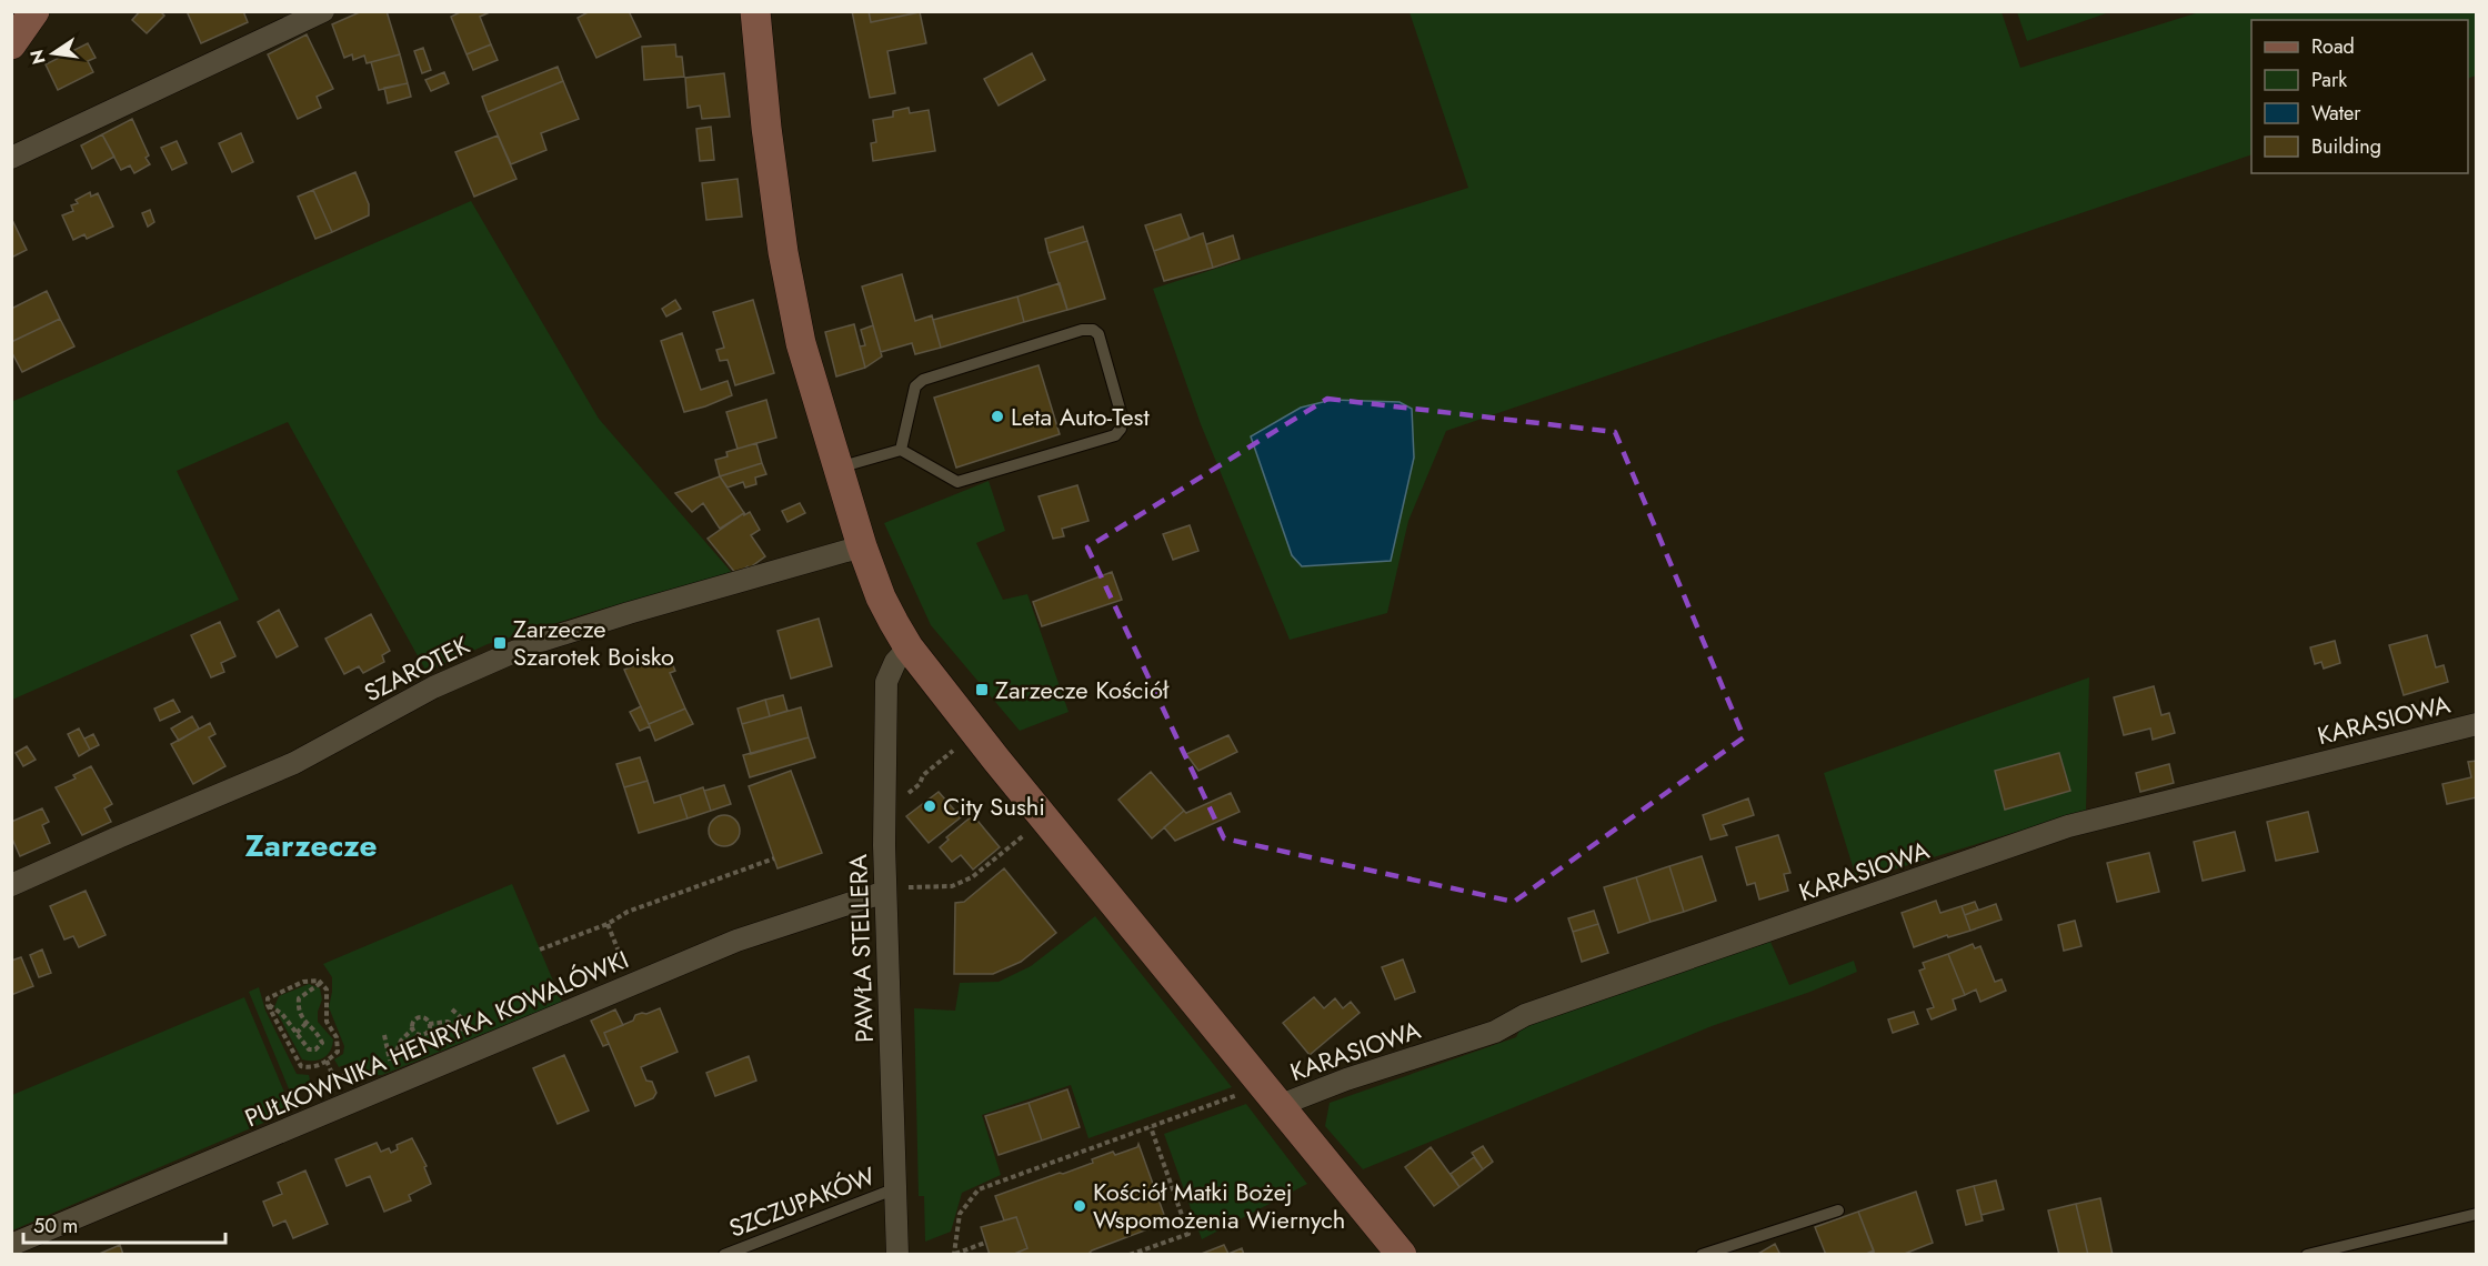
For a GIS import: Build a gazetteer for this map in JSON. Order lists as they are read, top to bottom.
{
  "streets": {
    "street": [
      "SZAROTEK",
      "KARASIOWA",
      "PAWŁA STELLERA",
      "PUŁKOWNIKA HENRYKA KOWALÓWKI"
    ],
    "lane": ["SZCZUPAKÓW"]
  },
  "crossings": [
    ["PAWŁA STELLERA", "PUŁKOWNIKA HENRYKA KOWALÓWKI"],
    ["PAWŁA STELLERA", "SZCZUPAKÓW"]
  ],
  "districts": ["Zarzecze"],
  "places": {
    "other": ["Leta Auto-Test", "City Sushi", "Kościół Matki Bożej Wspomożenia Wiernych"],
    "transit": ["Zarzecze Szarotek Boisko", "Zarzecze Kościół"]
  },
  "legend": [
    "Road",
    "Park",
    "Water",
    "Building"
  ],
  "scale_bar": "50 m",
  "north": "left"
}
